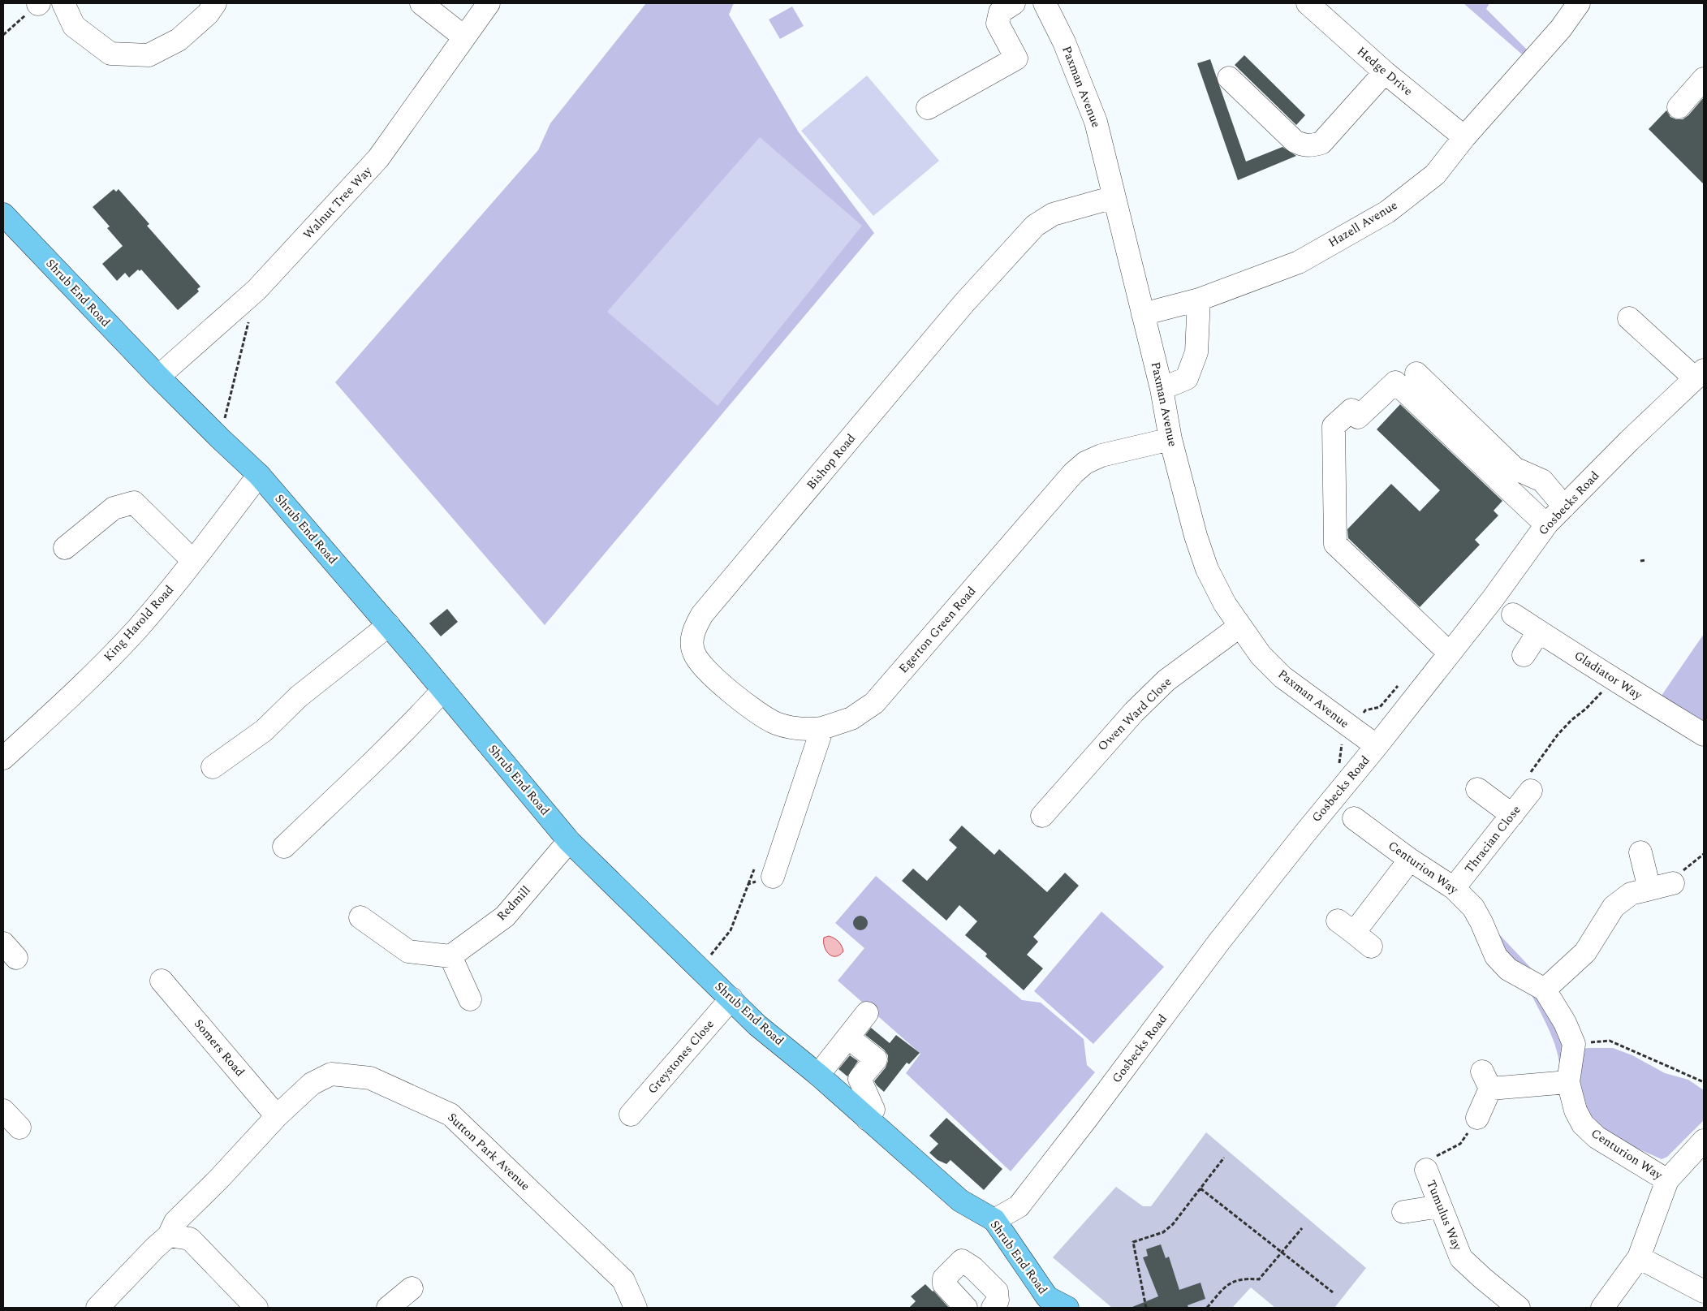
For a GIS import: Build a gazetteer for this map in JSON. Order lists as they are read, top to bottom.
{
  "streets": {
    "main road": ["Shrub End Road"],
    "street": [
      "Hedge Drive",
      "Paxman Avenue",
      "Walnut Tree Way",
      "Hazell Avenue",
      "Bishop Road",
      "Gosbecks Road",
      "King Harold Road",
      "Egerton Green Road",
      "Gladiator Way",
      "Owen Ward Close",
      "Thracian Close",
      "Centurion Way",
      "Redmill",
      "Somers Road",
      "Greystones Close",
      "Sutton Park Avenue",
      "Tumulus Way"
    ]
  },
  "crossings": [
    ["Hedge Drive", "Hazell Avenue"],
    ["Paxman Avenue", "Hazell Avenue"],
    ["Paxman Avenue", "Bishop Road"],
    ["Paxman Avenue", "Gosbecks Road"],
    ["Paxman Avenue", "Egerton Green Road"],
    ["Paxman Avenue", "Owen Ward Close"],
    ["Walnut Tree Way", "Shrub End Road"],
    ["Shrub End Road", "Gosbecks Road"],
    ["Shrub End Road", "King Harold Road"],
    ["Shrub End Road", "Redmill"],
    ["Shrub End Road", "Greystones Close"],
    ["Bishop Road", "Egerton Green Road"],
    ["Thracian Close", "Centurion Way"],
    ["Somers Road", "Sutton Park Avenue"]
  ]
}
